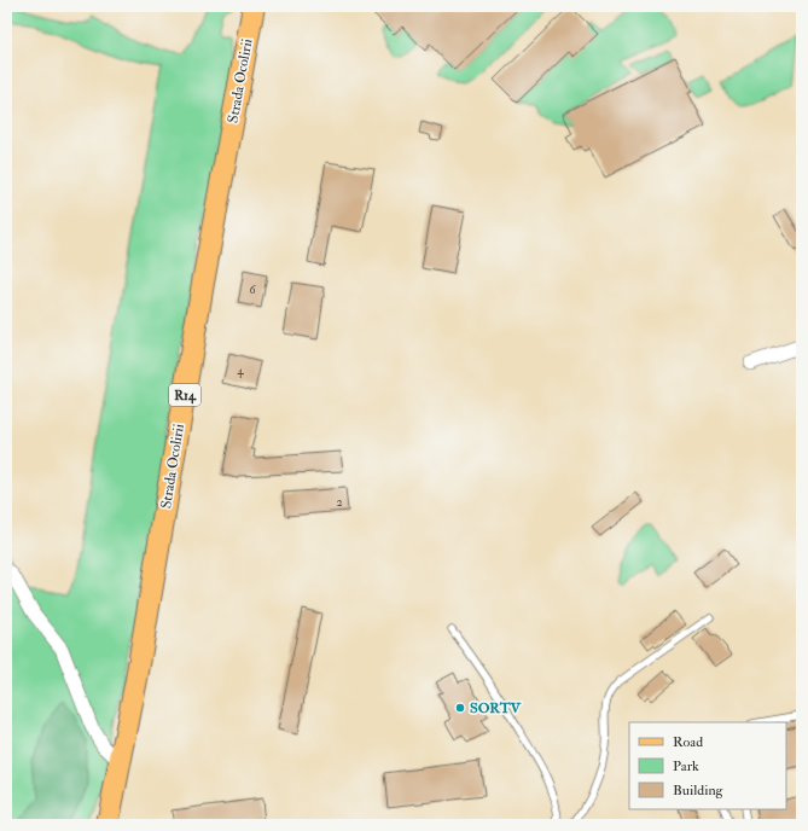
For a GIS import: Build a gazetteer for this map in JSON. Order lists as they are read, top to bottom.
{
  "streets": {
    "main road": ["Strada Ocolirii", "R14"]
  },
  "crossings": [
    ["Strada Ocolirii", "R14"]
  ],
  "places": ["SORTV"],
  "house_numbers": ["6", "4", "2"],
  "legend": ["Road", "Park", "Building"]
}
